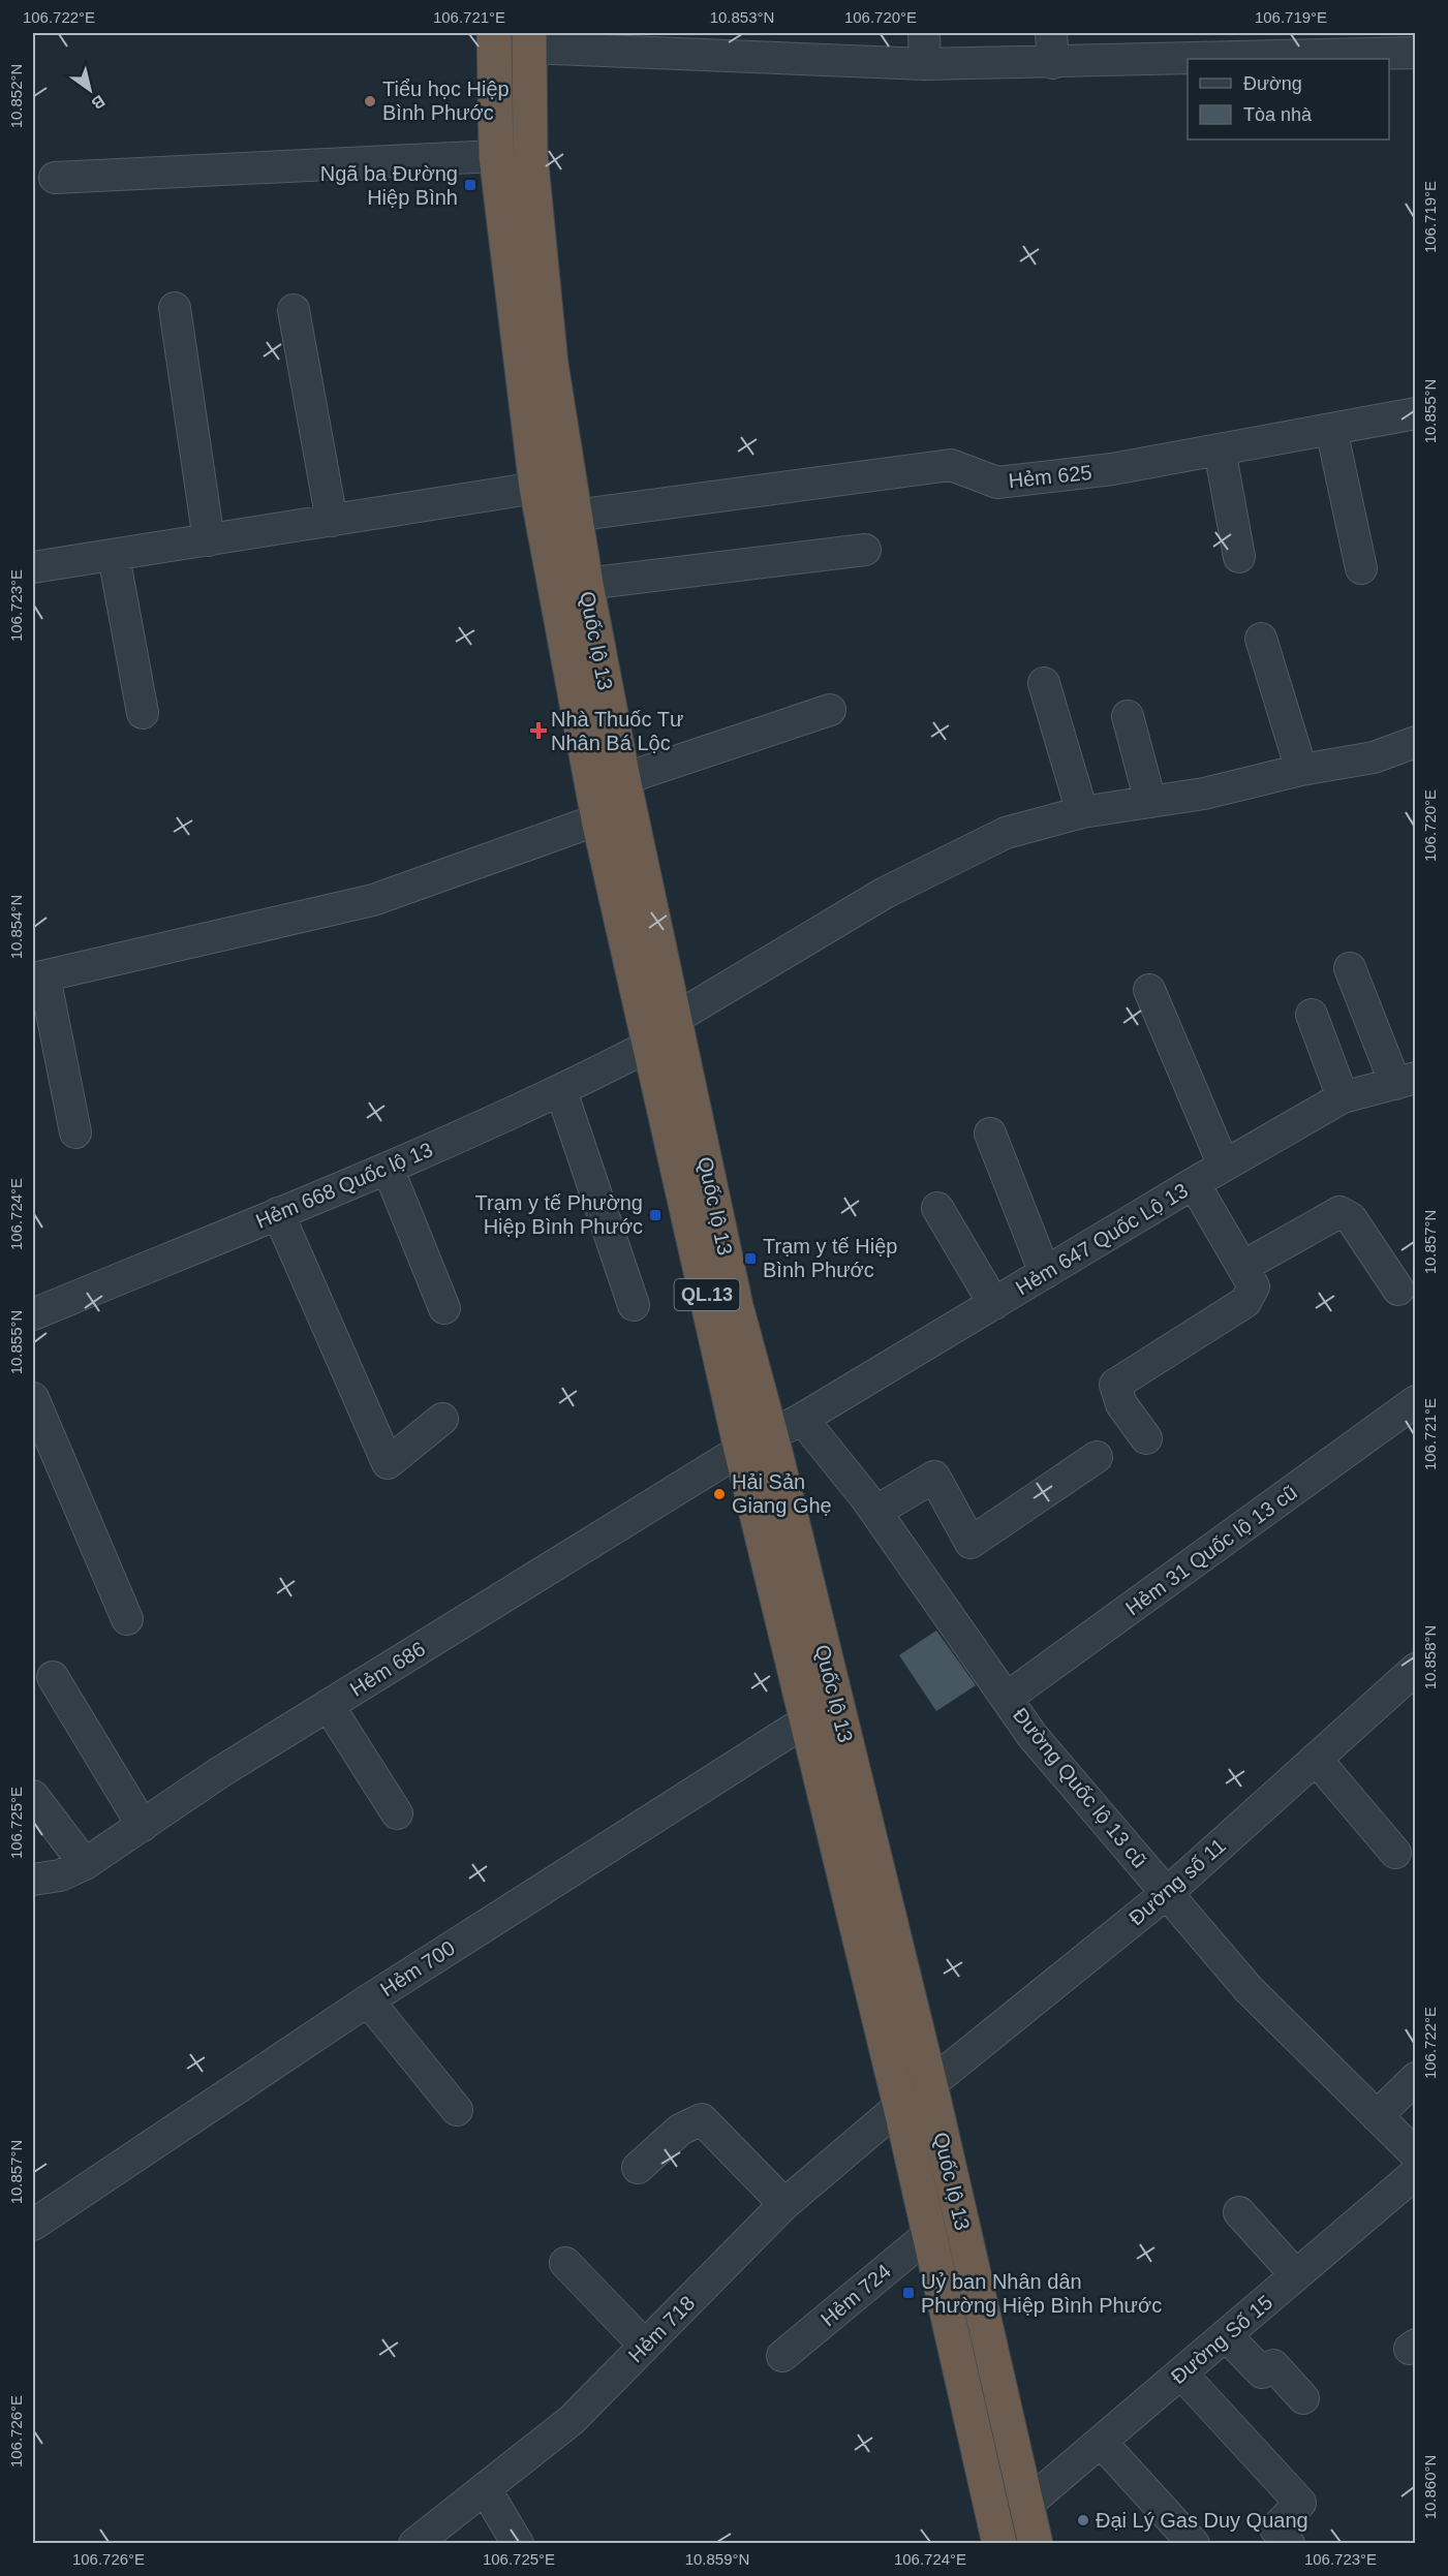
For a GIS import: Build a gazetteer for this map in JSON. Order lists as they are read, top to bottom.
{
  "streets": {
    "highway": ["Quốc lộ 13", "QL.13"],
    "street": [
      "Hẻm 625",
      "Hẻm 668 Quốc lộ 13",
      "Hẻm 647 Quốc Lộ 13",
      "Hẻm 31 Quốc lộ 13 cũ",
      "Hẻm 686",
      "Đường Quốc lộ 13 cũ",
      "Đường số 11",
      "Hẻm 700",
      "Hẻm 724",
      "Hẻm 718",
      "Đường Số 15"
    ]
  },
  "crossings": [
    ["Hẻm 625", "Quốc lộ 13"],
    ["Quốc lộ 13", "Hẻm 668 Quốc lộ 13"],
    ["Quốc lộ 13", "Hẻm 686"],
    ["Quốc lộ 13", "Đường số 11"],
    ["Quốc lộ 13", "Hẻm 700"],
    ["Quốc lộ 13", "Hẻm 724"],
    ["Quốc lộ 13", "Hẻm 718"],
    ["Quốc lộ 13", "Đường Số 15"],
    ["Hẻm 647 Quốc Lộ 13", "Đường Quốc lộ 13 cũ"],
    ["Hẻm 31 Quốc lộ 13 cũ", "Đường Quốc lộ 13 cũ"],
    ["Đường Quốc lộ 13 cũ", "Đường số 11"]
  ],
  "places": {
    "other": ["Tiểu học Hiệp Bình Phước", "Hải Sản Giang Ghẹ", "Đại Lý Gas Duy Quang"],
    "transit": [
      "Ngã ba Đường Hiệp Bình",
      "Trạm y tế Phường Hiệp Bình Phước",
      "Trạm y tế Hiệp Bình Phước",
      "Uỷ ban Nhân dân Phường Hiệp Bình Phước"
    ],
    "health": ["Nhà Thuốc Tư Nhân Bá Lộc"]
  },
  "legend": ["Đường", "Tòa nhà"],
  "north": "bottom right",
  "coordinates": [
    "106.722°E",
    "106.721°E",
    "10.853°N",
    "106.720°E",
    "106.719°E",
    "10.852°N",
    "10.855°N",
    "106.723°E",
    "10.854°N",
    "106.724°E",
    "10.857°N",
    "10.858°N",
    "106.725°E",
    "106.726°E",
    "10.860°N",
    "10.859°N"
  ]
}
